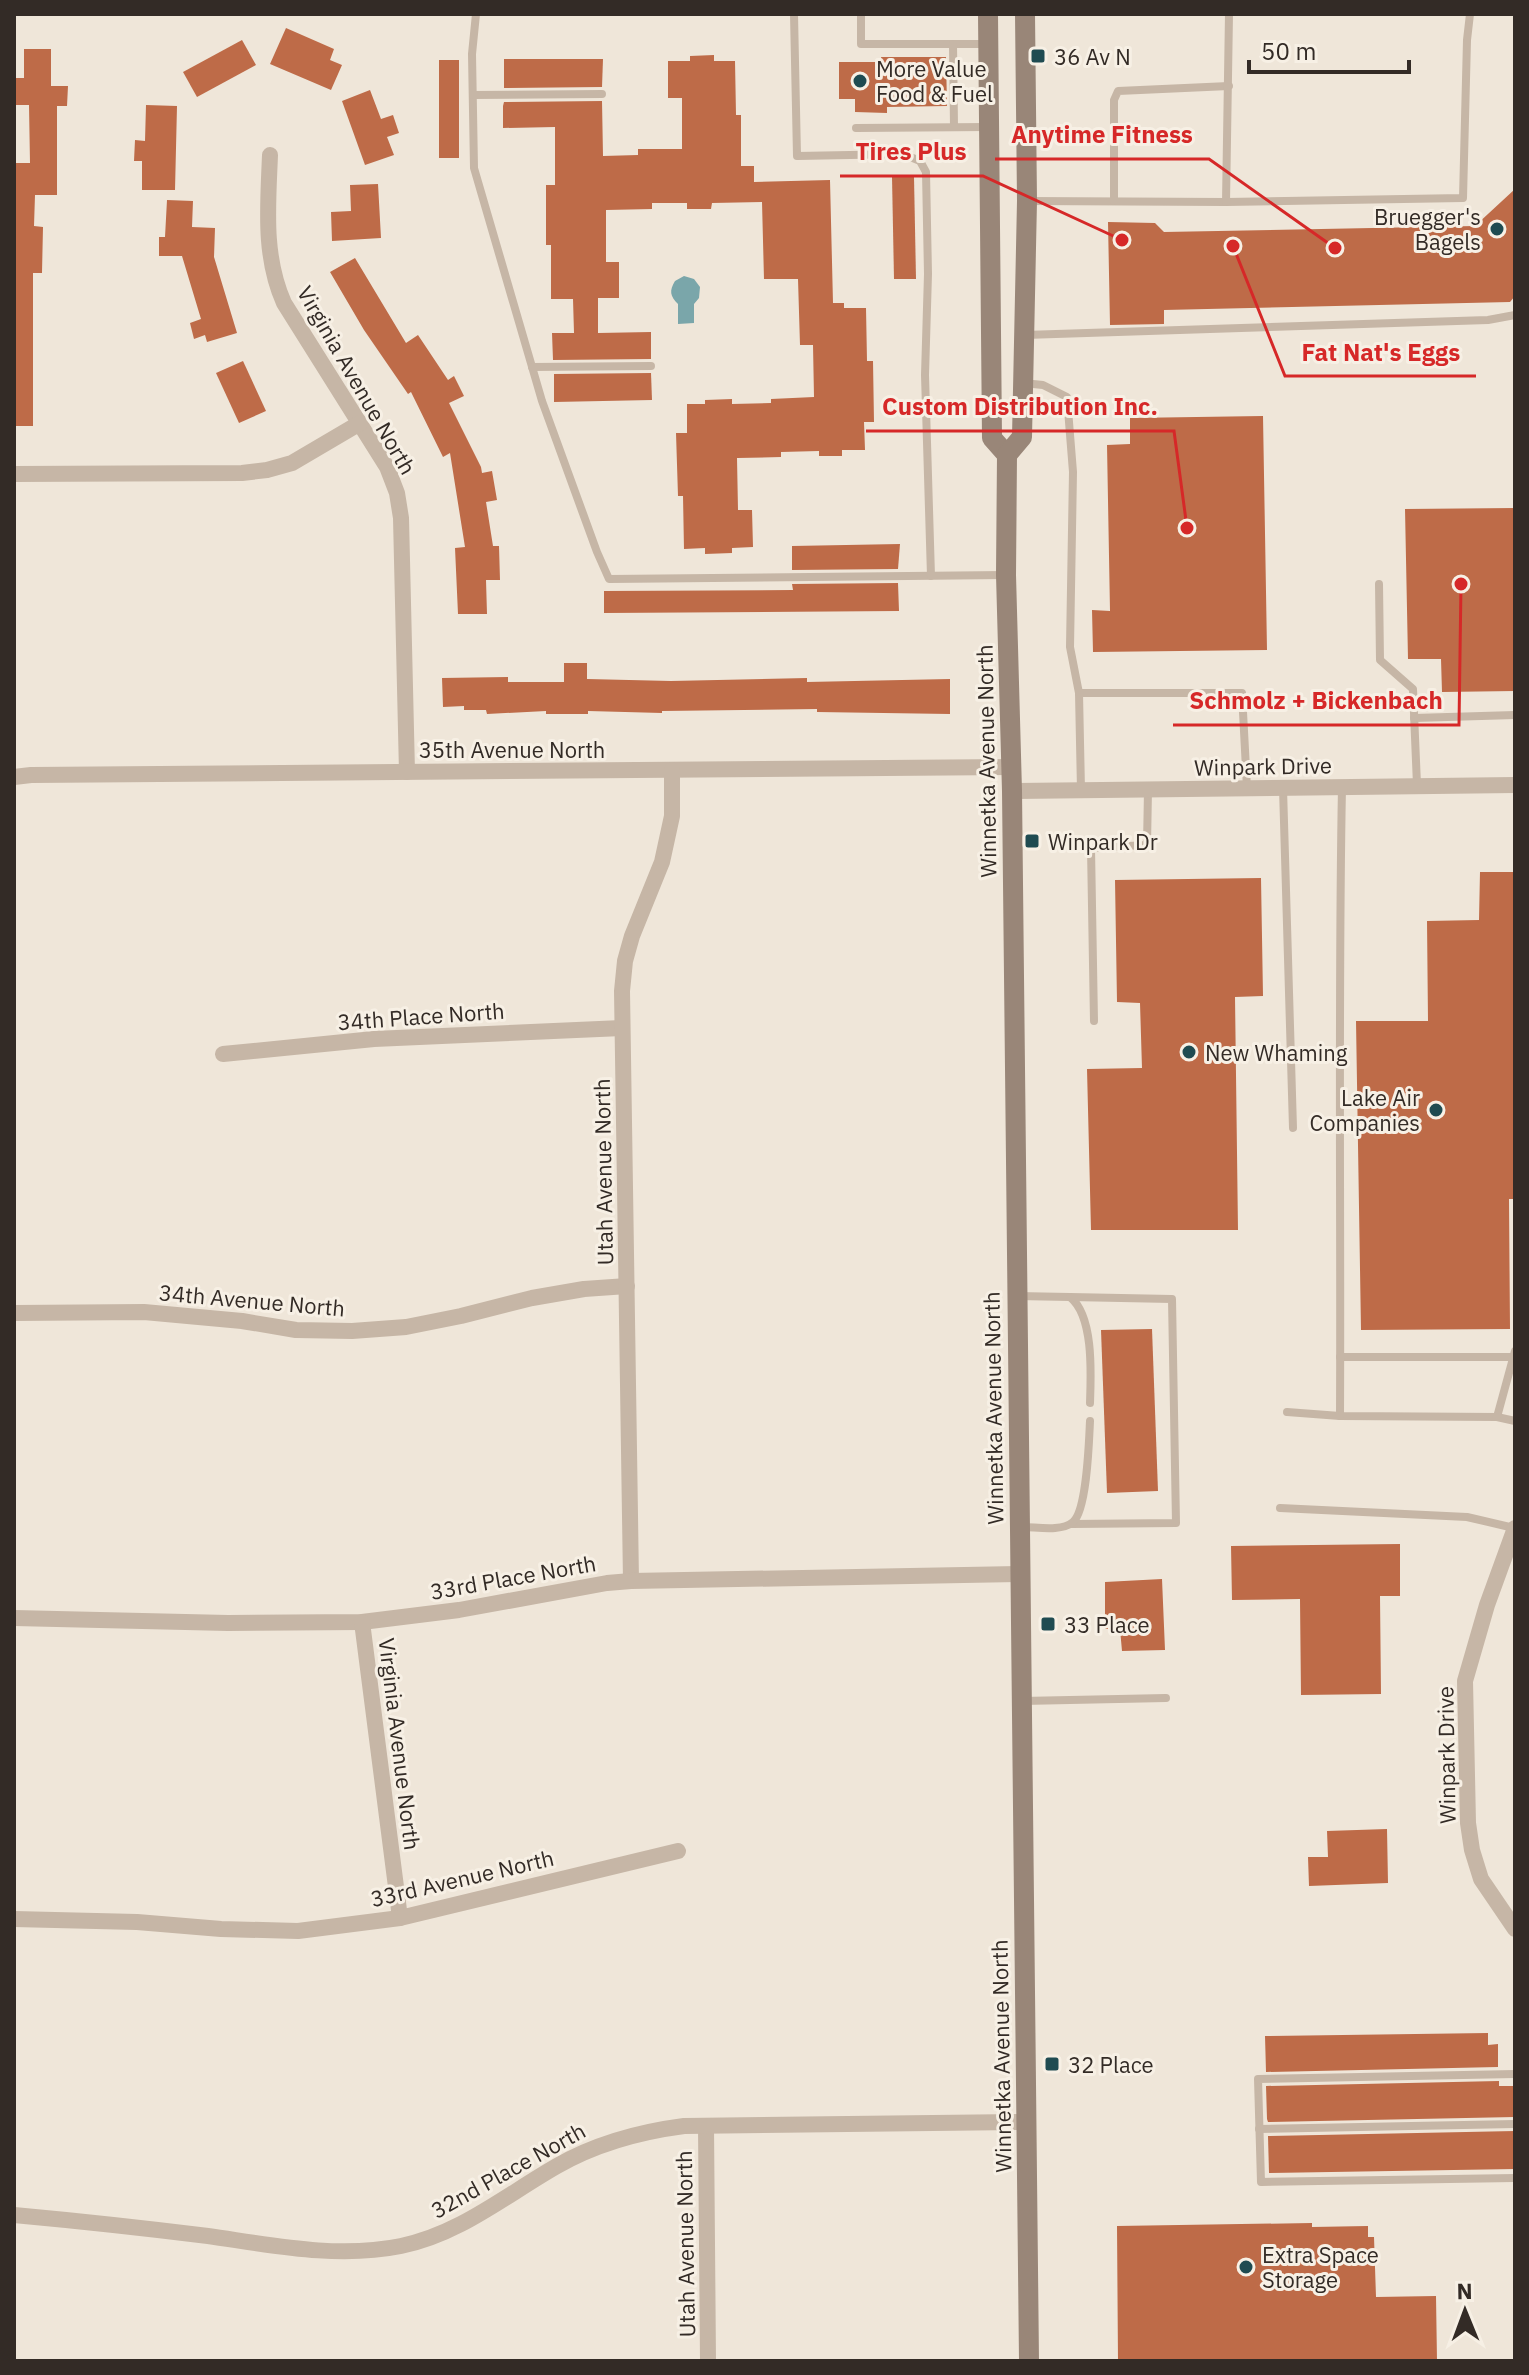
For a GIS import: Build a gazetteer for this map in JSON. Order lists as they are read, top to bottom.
{
  "streets": {
    "main road": ["Winnetka Avenue North"],
    "street": [
      "Virginia Avenue North",
      "35th Avenue North",
      "Winpark Drive",
      "34th Place North",
      "Utah Avenue North",
      "34th Avenue North",
      "33rd Place North",
      "33rd Avenue North",
      "32nd Place North"
    ]
  },
  "crossings": [
    ["Virginia Avenue North", "35th Avenue North"],
    ["Virginia Avenue North", "33rd Place North"],
    ["Virginia Avenue North", "33rd Avenue North"],
    ["35th Avenue North", "Winnetka Avenue North"],
    ["35th Avenue North", "Utah Avenue North"],
    ["Winnetka Avenue North", "Winpark Drive"],
    ["Winnetka Avenue North", "33rd Place North"],
    ["Winnetka Avenue North", "32nd Place North"],
    ["34th Place North", "Utah Avenue North"],
    ["Utah Avenue North", "34th Avenue North"],
    ["Utah Avenue North", "33rd Place North"],
    ["Utah Avenue North", "32nd Place North"]
  ],
  "places": {
    "transit": [
      "36 Av N",
      "Winpark Dr",
      "33 Place",
      "32 Place"
    ],
    "other": [
      "More Value Food & Fuel",
      "Bruegger's Bagels",
      "Tires Plus",
      "Fat Nat's Eggs",
      "Anytime Fitness",
      "Custom Distribution Inc.",
      "Schmolz + Bickenbach",
      "New Whaming",
      "Lake Air Companies",
      "Extra Space Storage"
    ]
  },
  "scale_bar": "50 m",
  "north": "top"
}
